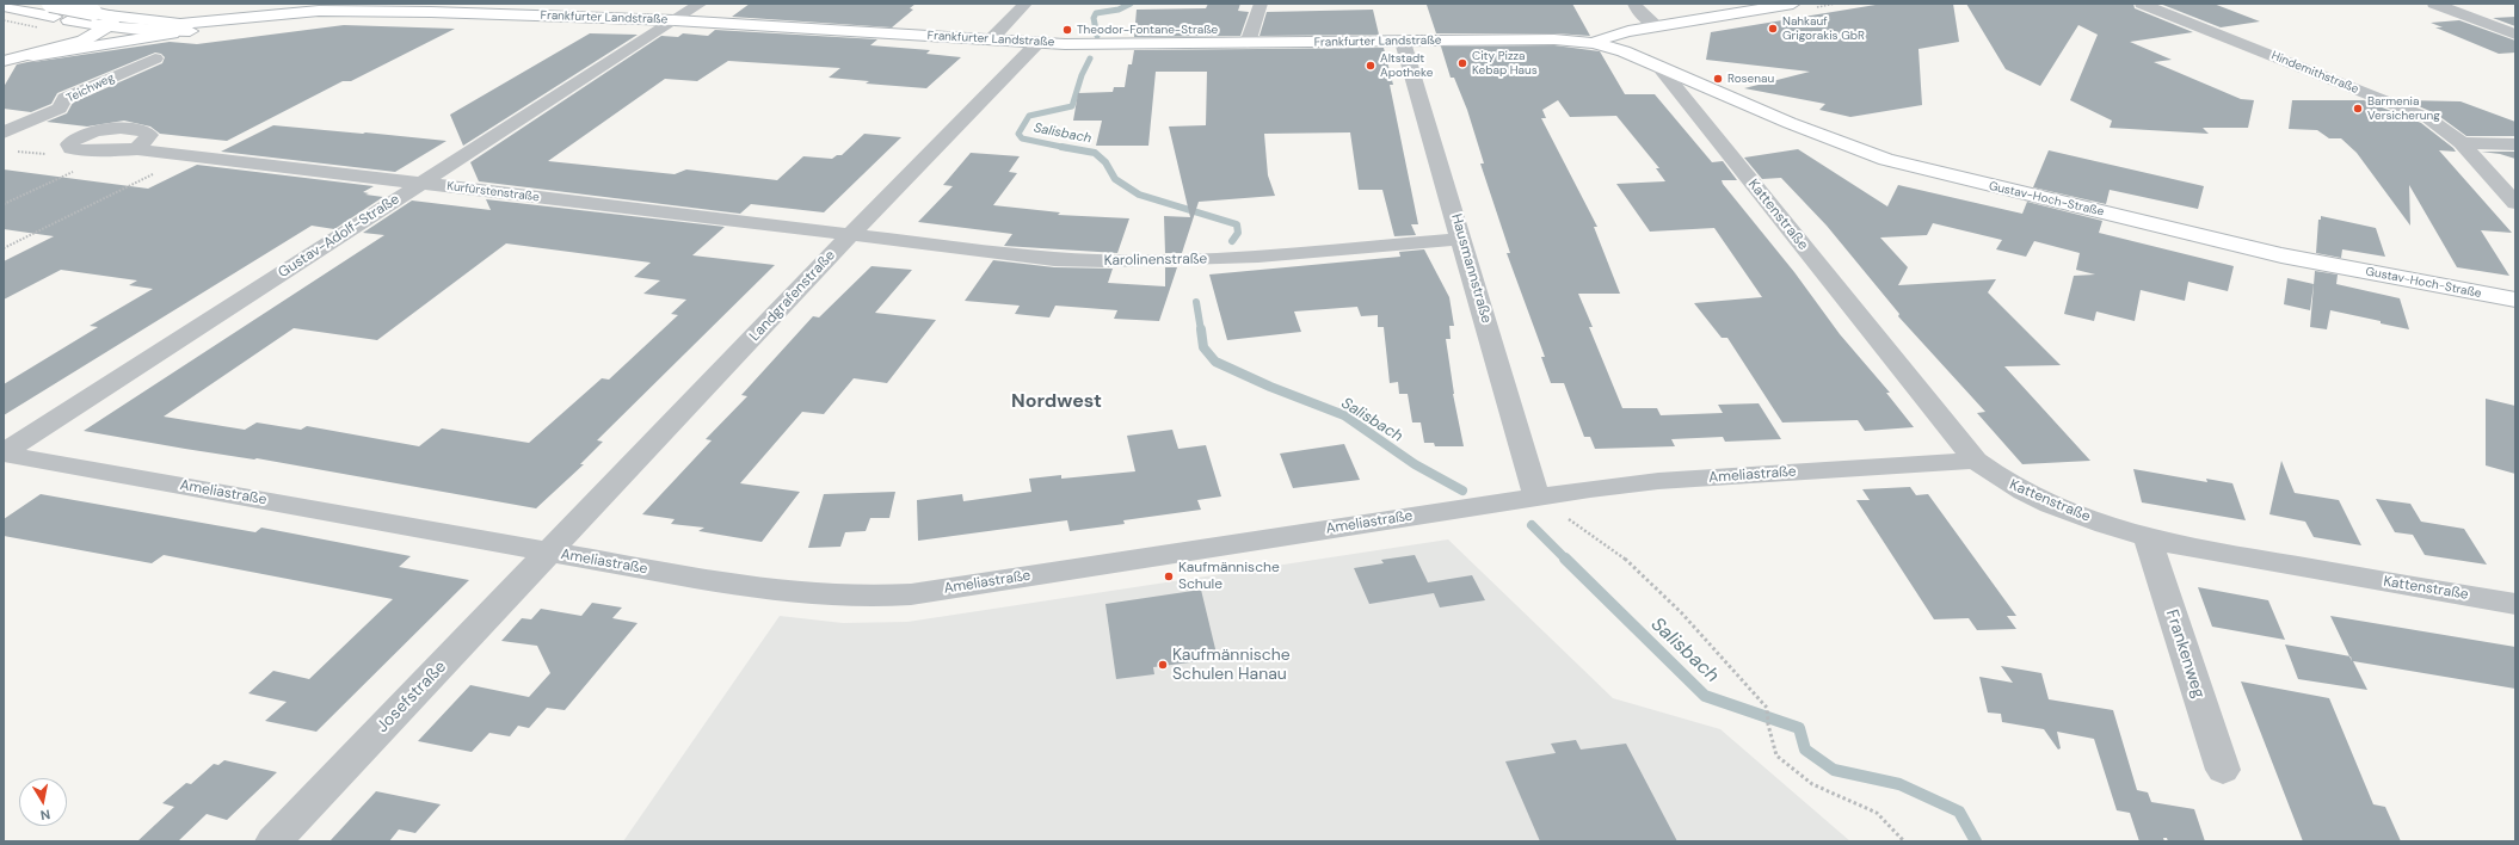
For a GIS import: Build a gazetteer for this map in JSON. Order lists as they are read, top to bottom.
{
  "streets": {
    "main road": ["Frankfurter Landstraße", "Gustav-Hoch-Straße"],
    "street": [
      "Hindemithstraße",
      "Teichweg",
      "Kurfürstenstraße",
      "Kattenstraße",
      "Gustav-Adolf-Straße",
      "Karolinenstraße",
      "Hausmannstraße",
      "Landgrafenstraße",
      "Ameliastraße",
      "Frankenweg",
      "Josefstraße"
    ]
  },
  "crossings": [
    ["Frankfurter Landstraße", "Gustav-Hoch-Straße"],
    ["Frankfurter Landstraße", "Gustav-Adolf-Straße"],
    ["Frankfurter Landstraße", "Hausmannstraße"],
    ["Frankfurter Landstraße", "Landgrafenstraße"],
    ["Kurfürstenstraße", "Gustav-Adolf-Straße"],
    ["Kurfürstenstraße", "Karolinenstraße"],
    ["Kurfürstenstraße", "Landgrafenstraße"],
    ["Gustav-Hoch-Straße", "Kattenstraße"],
    ["Kattenstraße", "Ameliastraße"],
    ["Kattenstraße", "Frankenweg"],
    ["Gustav-Adolf-Straße", "Ameliastraße"],
    ["Karolinenstraße", "Hausmannstraße"],
    ["Karolinenstraße", "Landgrafenstraße"],
    ["Hausmannstraße", "Ameliastraße"],
    ["Landgrafenstraße", "Ameliastraße"],
    ["Landgrafenstraße", "Josefstraße"],
    ["Ameliastraße", "Josefstraße"]
  ],
  "districts": ["Nordwest"],
  "water": ["Salisbach"],
  "places": [
    "Nahkauf Grigorakis GbR",
    "Theodor-Fontane-Straße",
    "City Pizza Kebap Haus",
    "Altstadt Apotheke",
    "Rosenau",
    "Barmenia Versicherung",
    "Kaufmännische Schule",
    "Kaufmännische Schulen Hanau"
  ],
  "north": "bottom"
}
